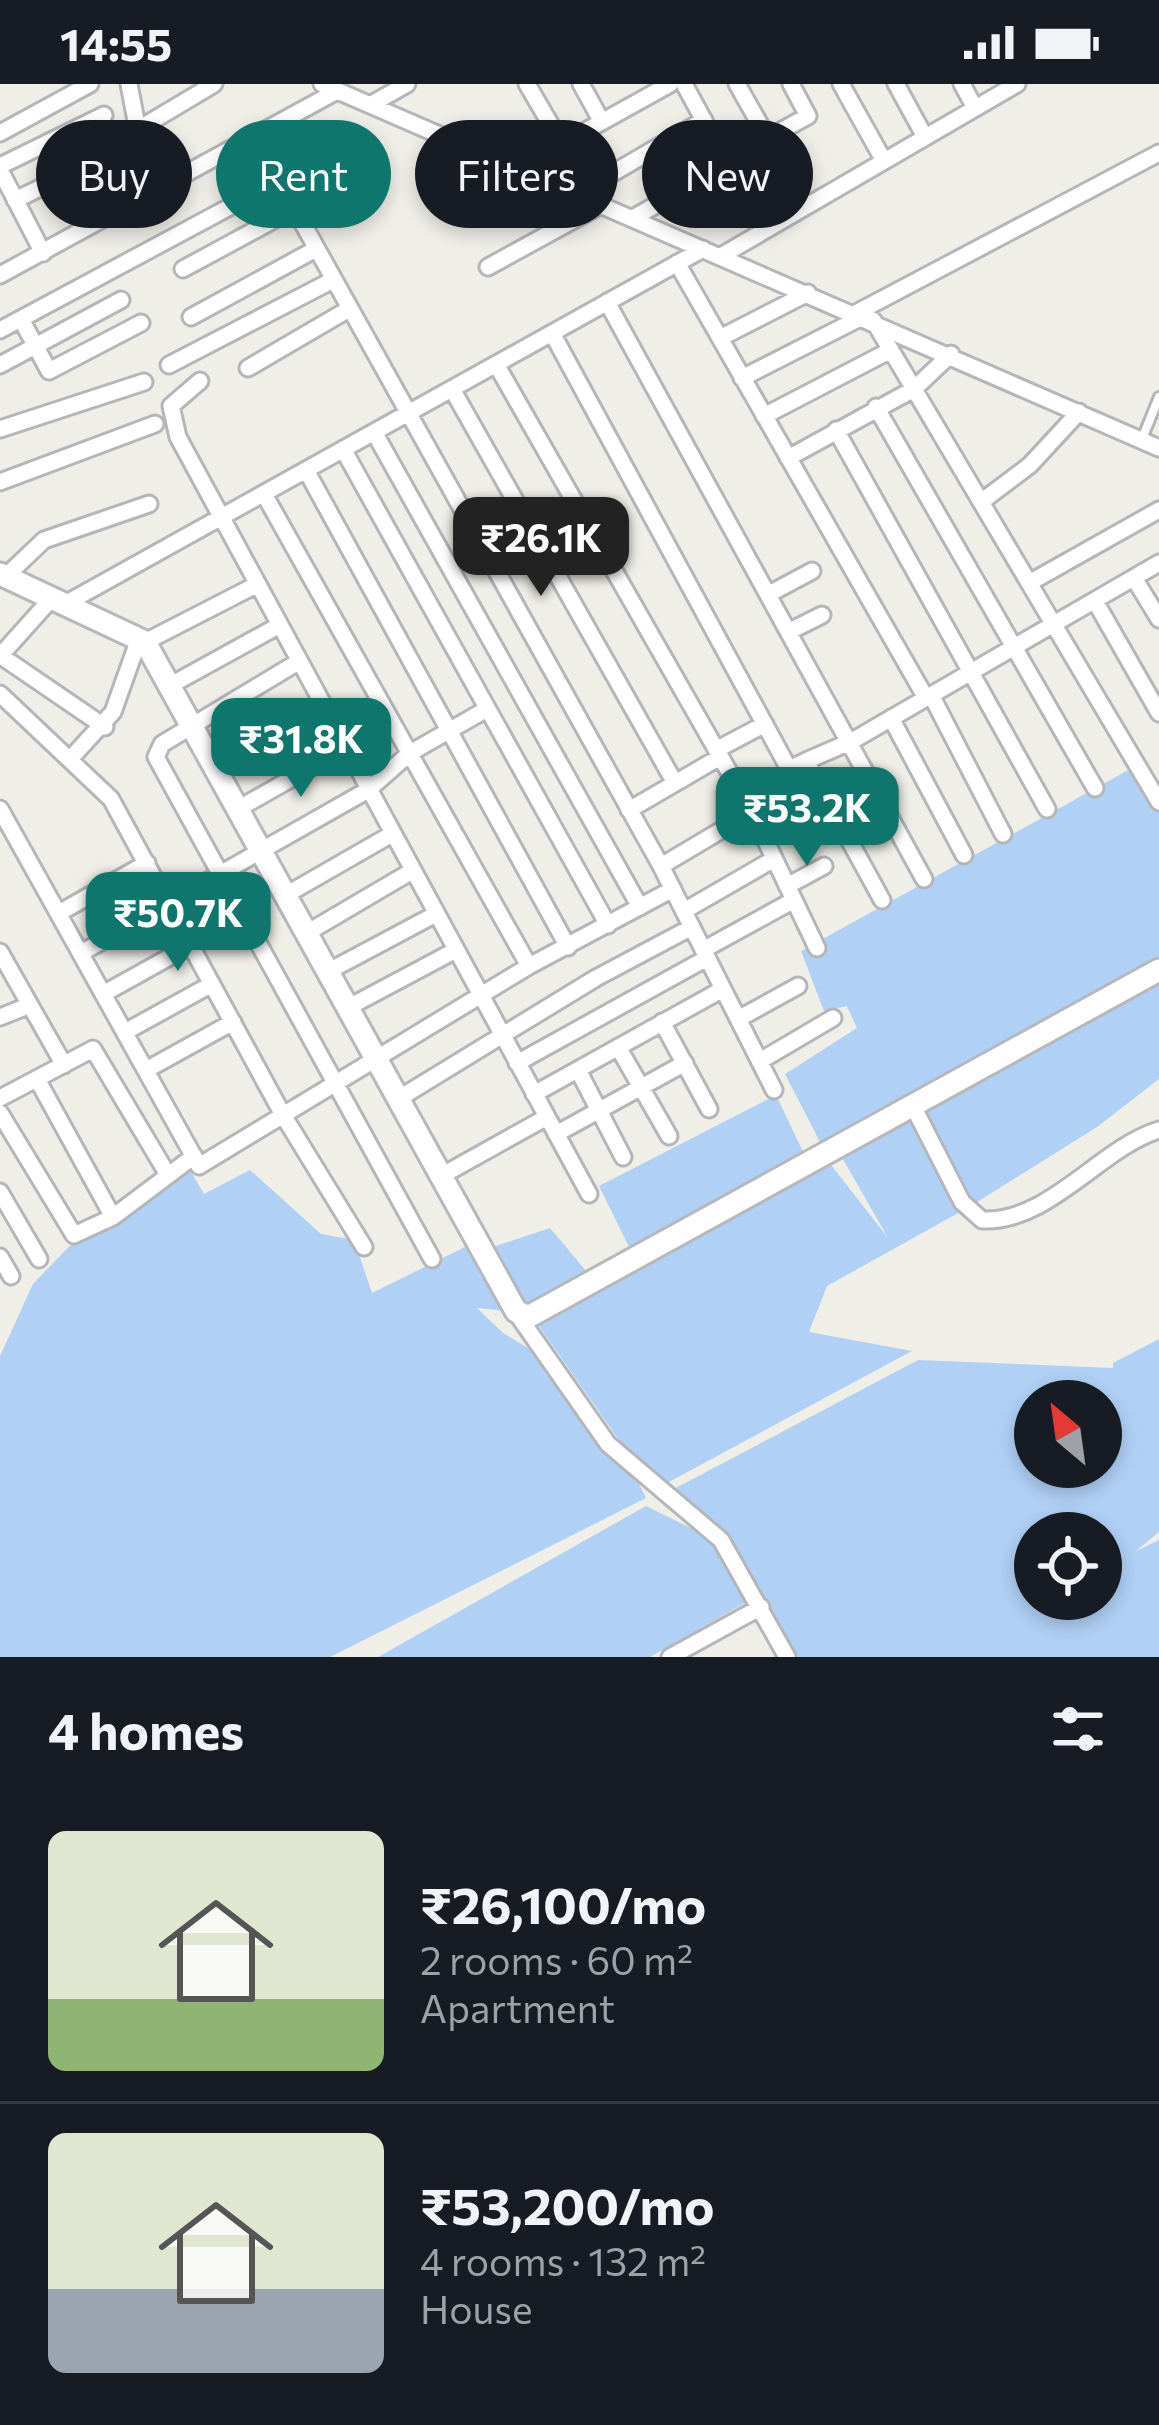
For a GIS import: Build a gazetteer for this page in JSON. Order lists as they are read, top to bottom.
{
  "north": "top left",
  "page": {
    "status": "14:55",
    "chip": [
      "Buy",
      "Rent",
      "Filters",
      "New"
    ],
    "price": [
      "₹26.1K",
      "₹31.8K",
      "₹53.2K",
      "₹50.7K"
    ],
    "heading": "4 homes",
    "list": [
      {
        "name": "₹26,100/mo",
        "note": "2 rooms · 60 m² · Apartment"
      },
      {
        "name": "₹53,200/mo",
        "note": "4 rooms · 132 m² · House"
      }
    ]
  }
}
